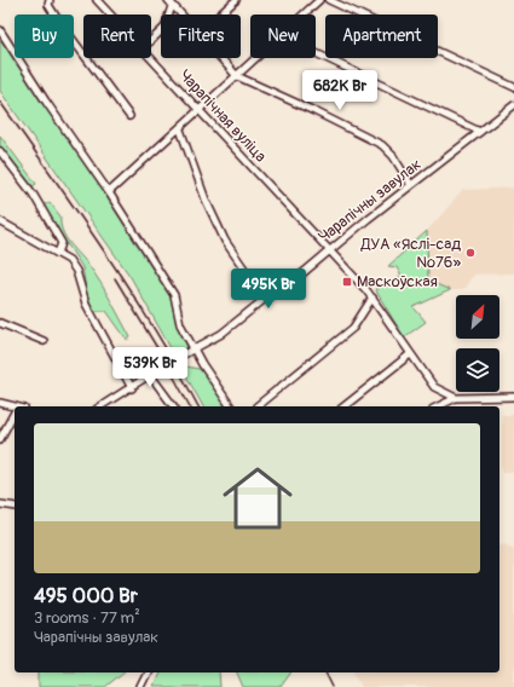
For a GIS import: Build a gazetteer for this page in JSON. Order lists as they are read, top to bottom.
{
  "streets": {
    "street": ["Чарапічная вуліца", "Чарапічны завулак"]
  },
  "crossings": [
    ["Чарапічная вуліца", "Чарапічны завулак"]
  ],
  "places": {
    "other": ["ДУА «Яслі-сад №76»"],
    "transit": ["Маскоўская"]
  },
  "north": "top right",
  "page": {
    "chip": [
      "Buy",
      "Rent",
      "Filters",
      "New",
      "Apartment"
    ],
    "price": ["682K Br", "495K Br", "539K Br"],
    "list": [
      {
        "name": "495 000 Br",
        "note": "3 rooms · 77 m² · Чарапічны завулак"
      }
    ]
  }
}
